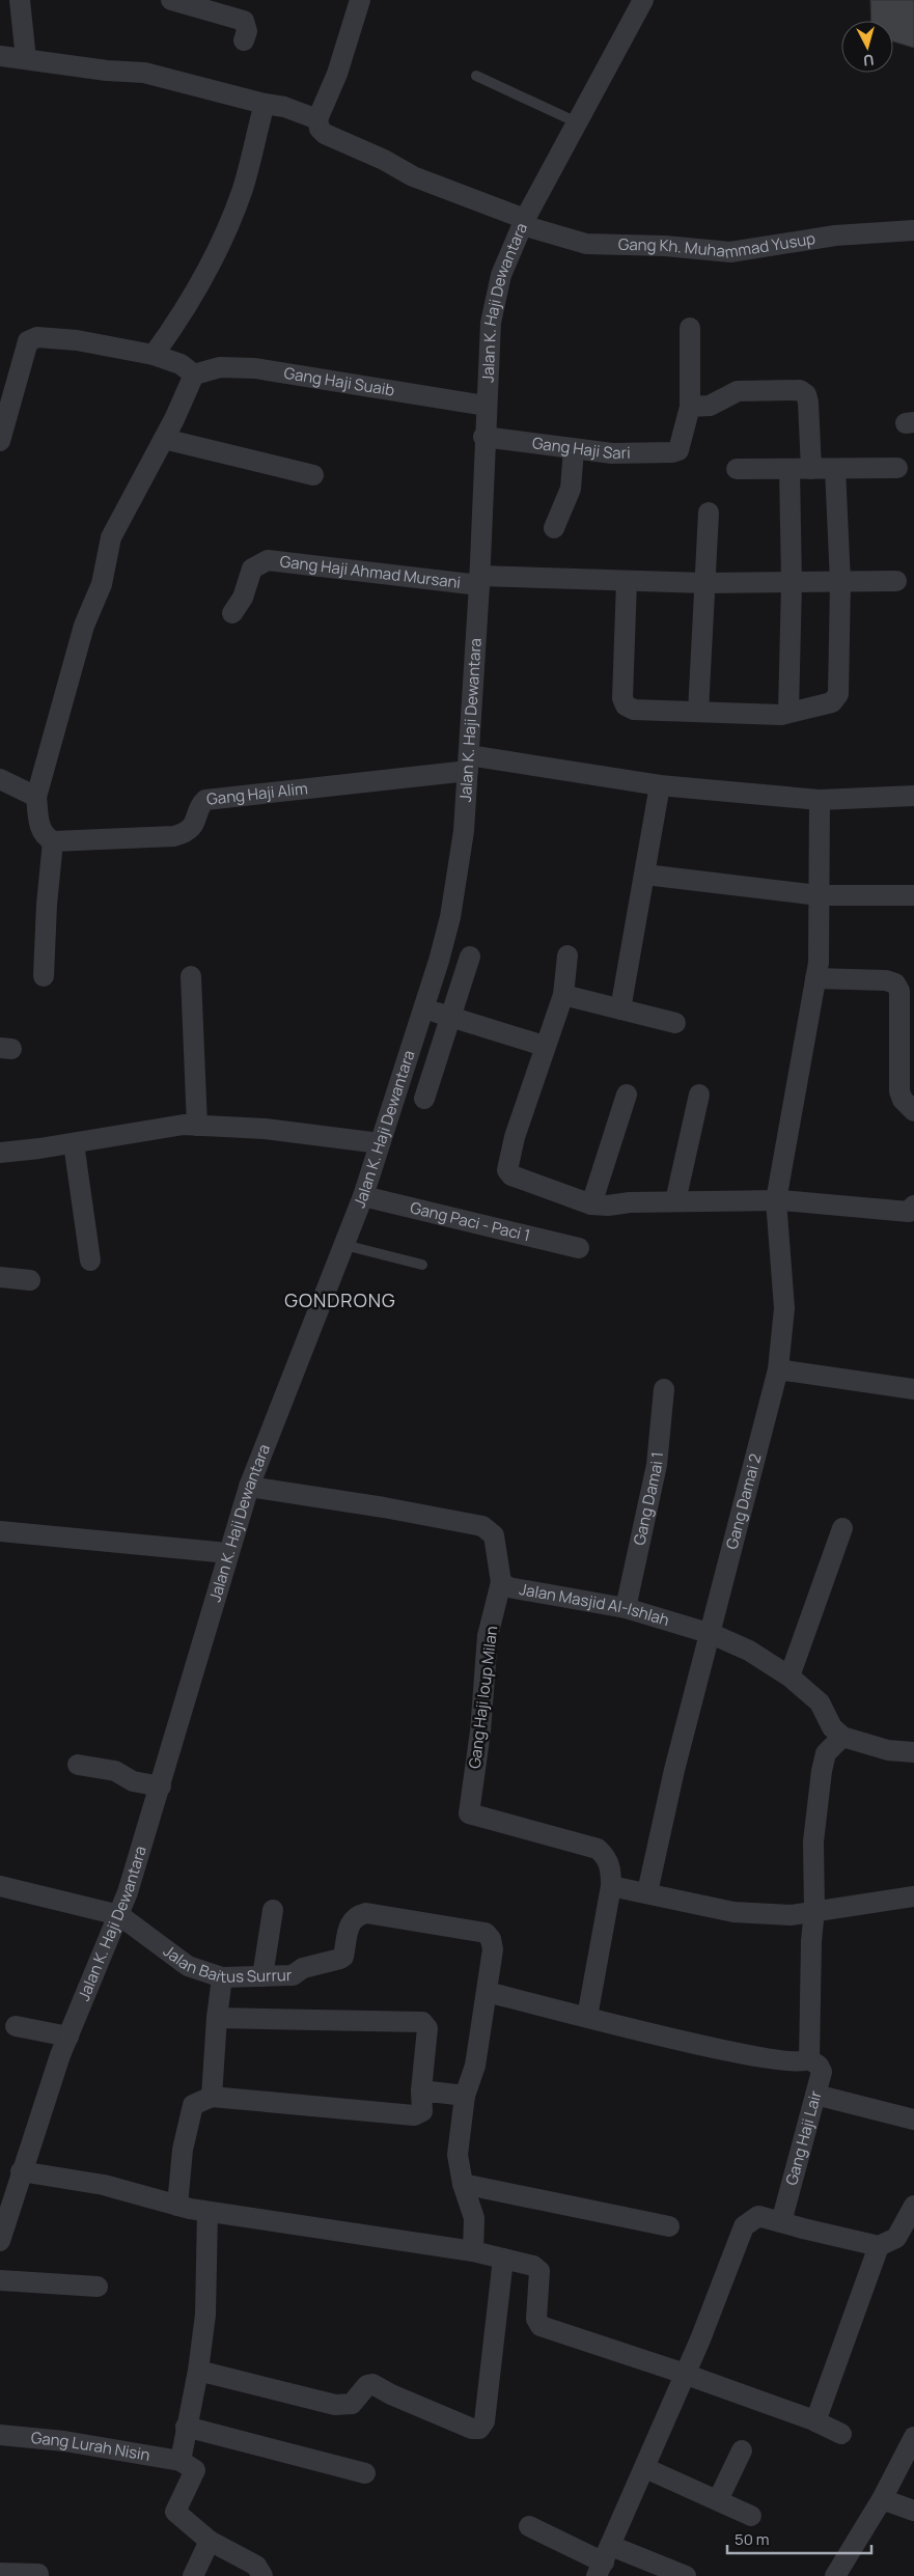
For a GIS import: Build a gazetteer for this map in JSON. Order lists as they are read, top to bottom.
{
  "streets": {
    "street": [
      "Gang Kh. Muhammad Yusup",
      "Jalan K. Haji Dewantara",
      "Gang Haji Suaib",
      "Gang Haji Sari",
      "Gang Haji Ahmad Mursani",
      "Gang Haji Alim",
      "Gang Paci - Paci 1",
      "Gang Damai 1",
      "Gang Damai 2",
      "Jalan Masjid Al-Ishlah",
      "Gang Haji Ioup Milan",
      "Jalan Baitus Surrur",
      "Gang Haji Lair",
      "Gang Lurah Nisin"
    ]
  },
  "crossings": [
    ["Gang Kh. Muhammad Yusup", "Jalan K. Haji Dewantara"],
    ["Jalan K. Haji Dewantara", "Gang Haji Suaib"],
    ["Jalan K. Haji Dewantara", "Gang Haji Sari"],
    ["Jalan K. Haji Dewantara", "Gang Haji Ahmad Mursani"],
    ["Jalan K. Haji Dewantara", "Gang Haji Alim"],
    ["Jalan K. Haji Dewantara", "Gang Paci - Paci 1"],
    ["Jalan K. Haji Dewantara", "Jalan Masjid Al-Ishlah"],
    ["Jalan K. Haji Dewantara", "Jalan Baitus Surrur"],
    ["Gang Damai 1", "Jalan Masjid Al-Ishlah"],
    ["Gang Damai 2", "Jalan Masjid Al-Ishlah"],
    ["Jalan Masjid Al-Ishlah", "Gang Haji Ioup Milan"]
  ],
  "districts": ["GONDRONG"],
  "scale_bar": "50 m",
  "north": "bottom"
}
